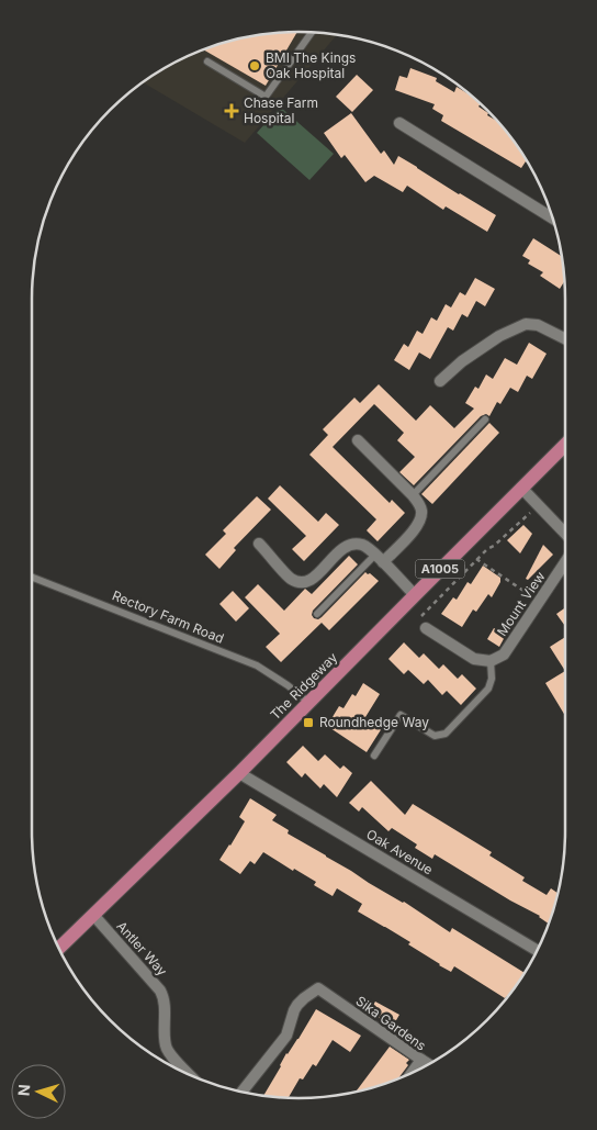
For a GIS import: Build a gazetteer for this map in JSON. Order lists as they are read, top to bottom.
{
  "streets": {
    "main road": ["A1005", "The Ridgeway"],
    "street": [
      "Mount View",
      "Oak Avenue",
      "Antler Way",
      "Sika Gardens"
    ],
    "lane": ["Rectory Farm Road"]
  },
  "crossings": [
    ["Rectory Farm Road", "The Ridgeway"],
    ["The Ridgeway", "Oak Avenue"],
    ["The Ridgeway", "Antler Way"]
  ],
  "places": {
    "other": ["BMI The Kings Oak Hospital"],
    "health": ["Chase Farm Hospital"],
    "transit": ["Roundhedge Way"]
  },
  "north": "left"
}
